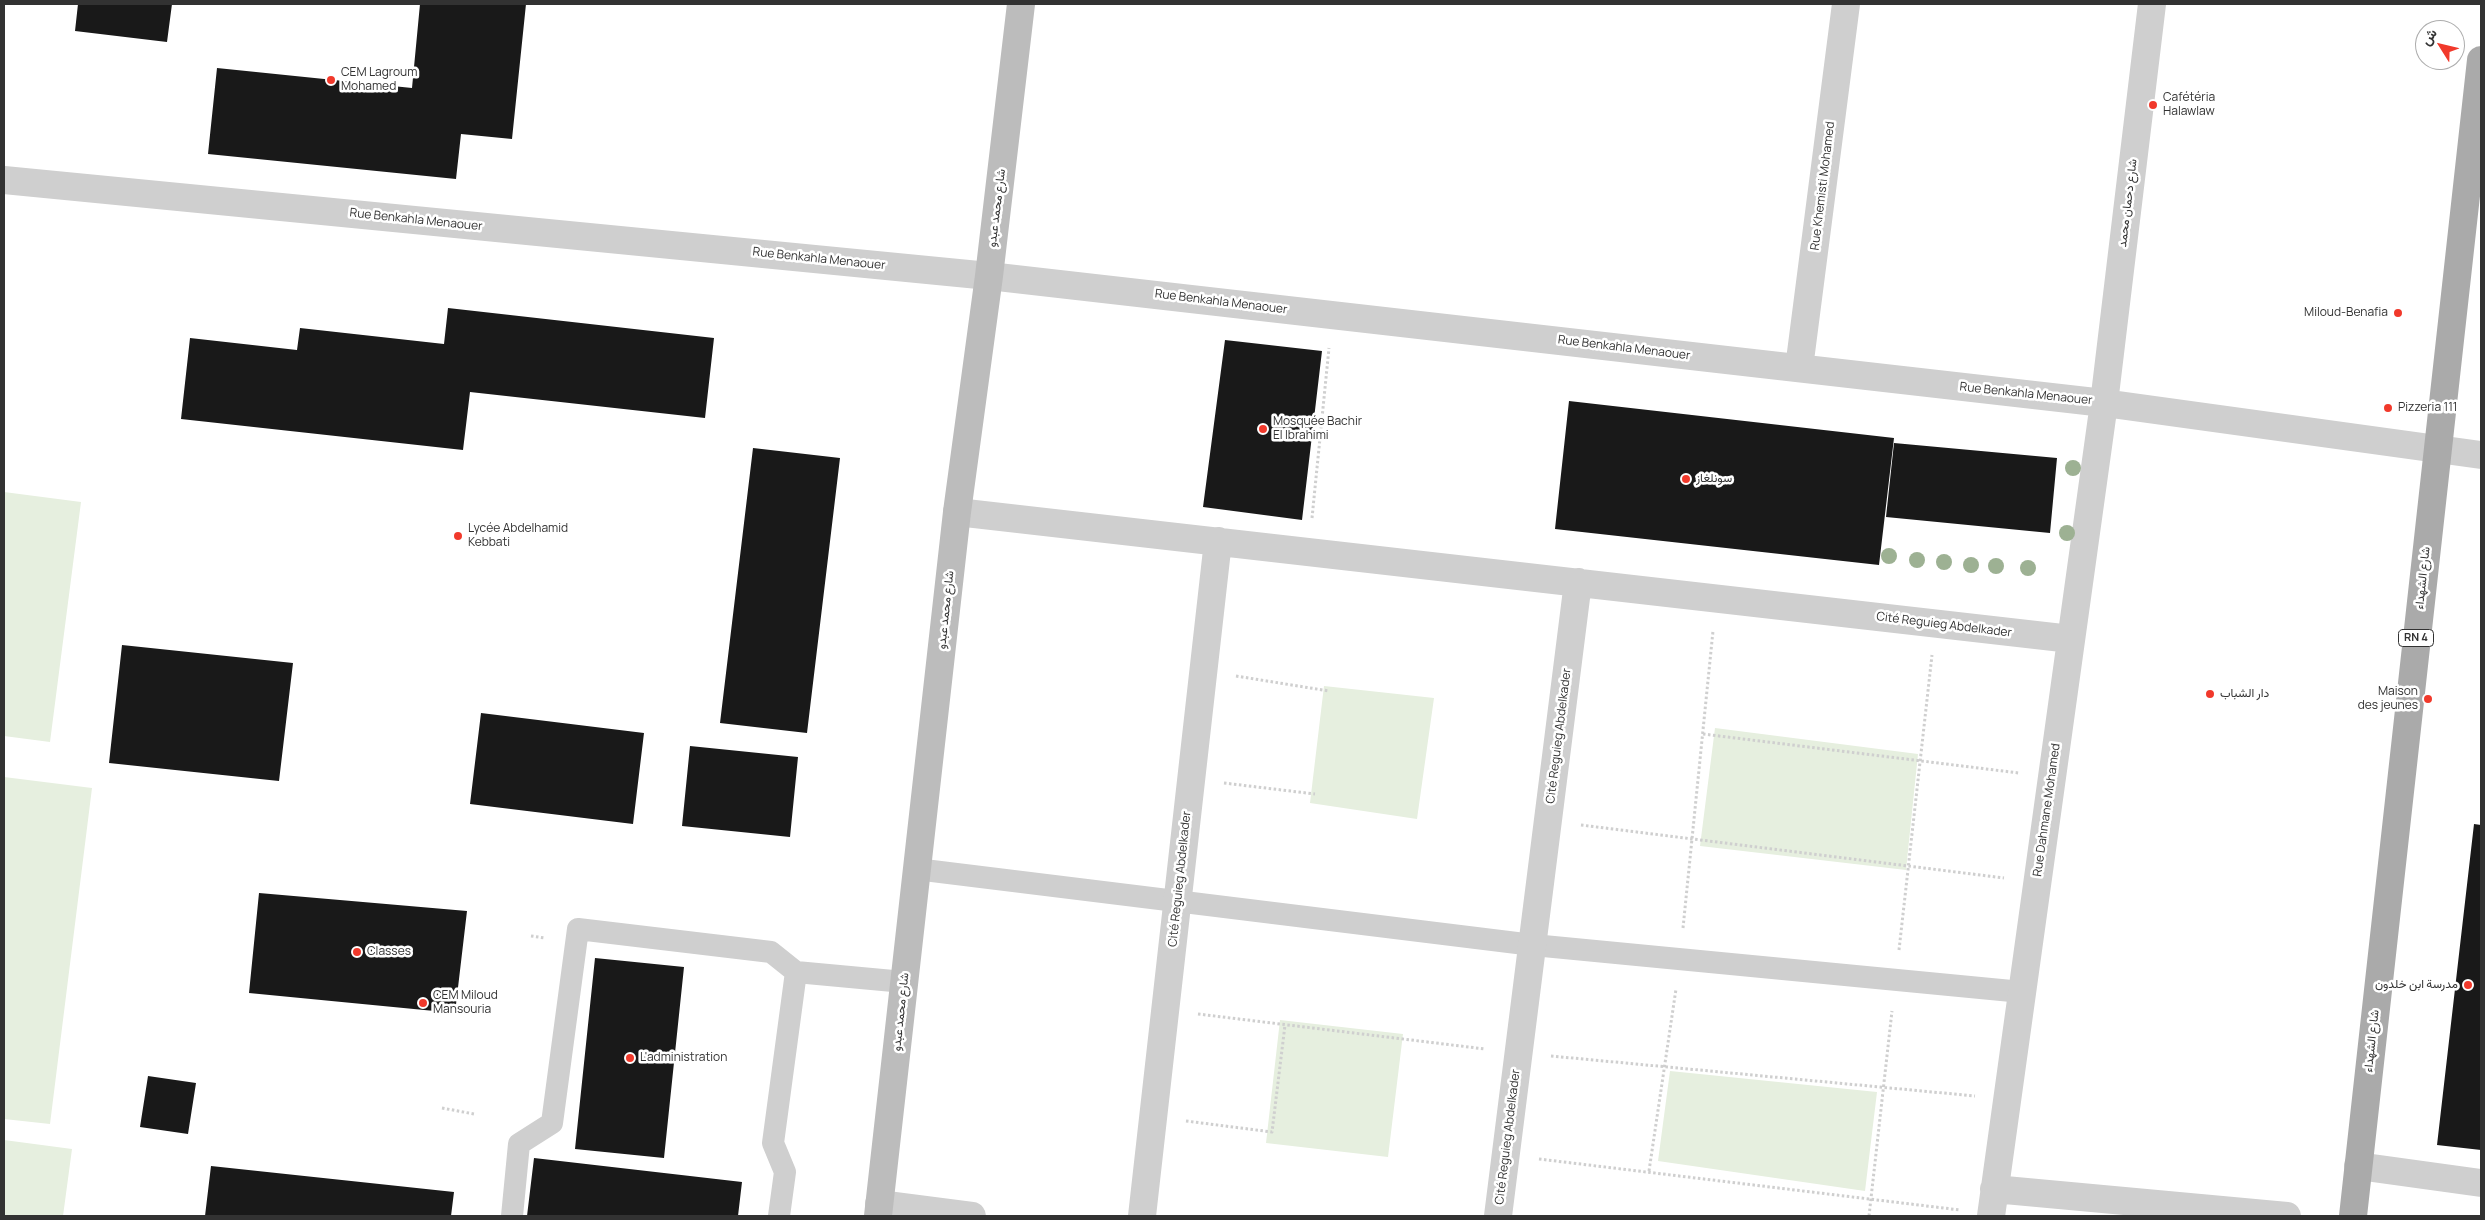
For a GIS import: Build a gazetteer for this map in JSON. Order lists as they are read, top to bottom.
{
  "streets": {
    "main road": ["شارع الشهداء", "RN 4"],
    "street": [
      "Rue Khemisti Mohamed",
      "شارع دحمان محمد",
      "شارع محمد عبدو",
      "Rue Benkahla Menaouer",
      "Cité Reguieg Abdelkader",
      "Rue Dahmane Mohamed"
    ]
  },
  "crossings": [
    ["Rue Khemisti Mohamed", "Rue Benkahla Menaouer"],
    ["شارع دحمان محمد", "Rue Benkahla Menaouer"],
    ["شارع دحمان محمد", "Rue Dahmane Mohamed"],
    ["شارع محمد عبدو", "Rue Benkahla Menaouer"],
    ["شارع محمد عبدو", "Cité Reguieg Abdelkader"],
    ["Rue Benkahla Menaouer", "شارع الشهداء"],
    ["Rue Benkahla Menaouer", "Rue Dahmane Mohamed"],
    ["Cité Reguieg Abdelkader", "Rue Dahmane Mohamed"]
  ],
  "places": [
    "CEM Lagroum Mohamed",
    "Cafétéria Halawlaw",
    "Miloud-Benafia",
    "Pizzeria 111",
    "Mosquée Bachir El Ibrahimi",
    "سونلغاز",
    "Lycée Abdelhamid Kebbati",
    "دار الشباب",
    "Maison des jeunes",
    "Classes",
    "مدرسة ابن خلدون",
    "CEM Miloud Mansouria",
    "L'administration"
  ],
  "north": "top left"
}
